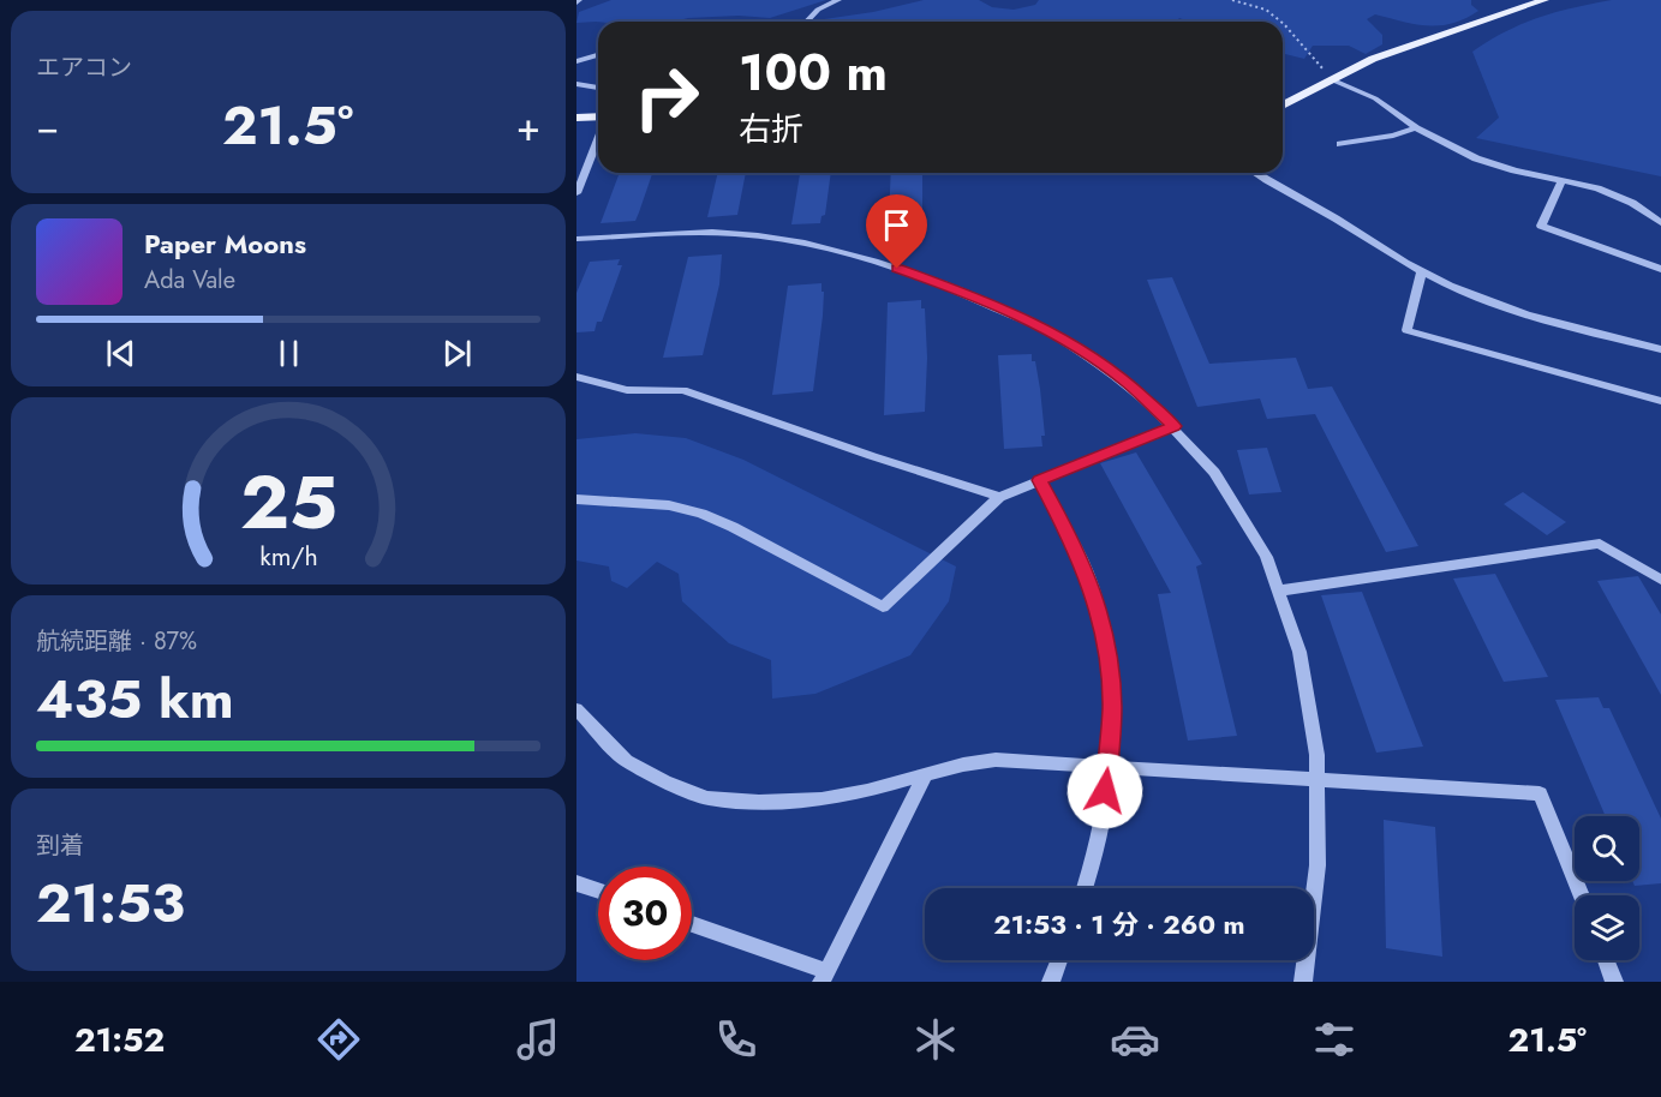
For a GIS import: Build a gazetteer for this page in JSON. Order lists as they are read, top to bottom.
{
  "page": {
    "tile": [
      "エアコン",
      ["航続距離 · 87%", "435 km"],
      ["到着", "21:53"]
    ],
    "turn": ["100 m", "右折"],
    "heat": ["−", "21.5°", "+"],
    "song": ["Paper Moons", "Ada Vale"],
    "limit": "30",
    "trip": "21:53 · 1 分 · 260 m",
    "tabs": ["21:52", "21.5°"],
    "gauge": ["25", "km/h"]
  }
}
